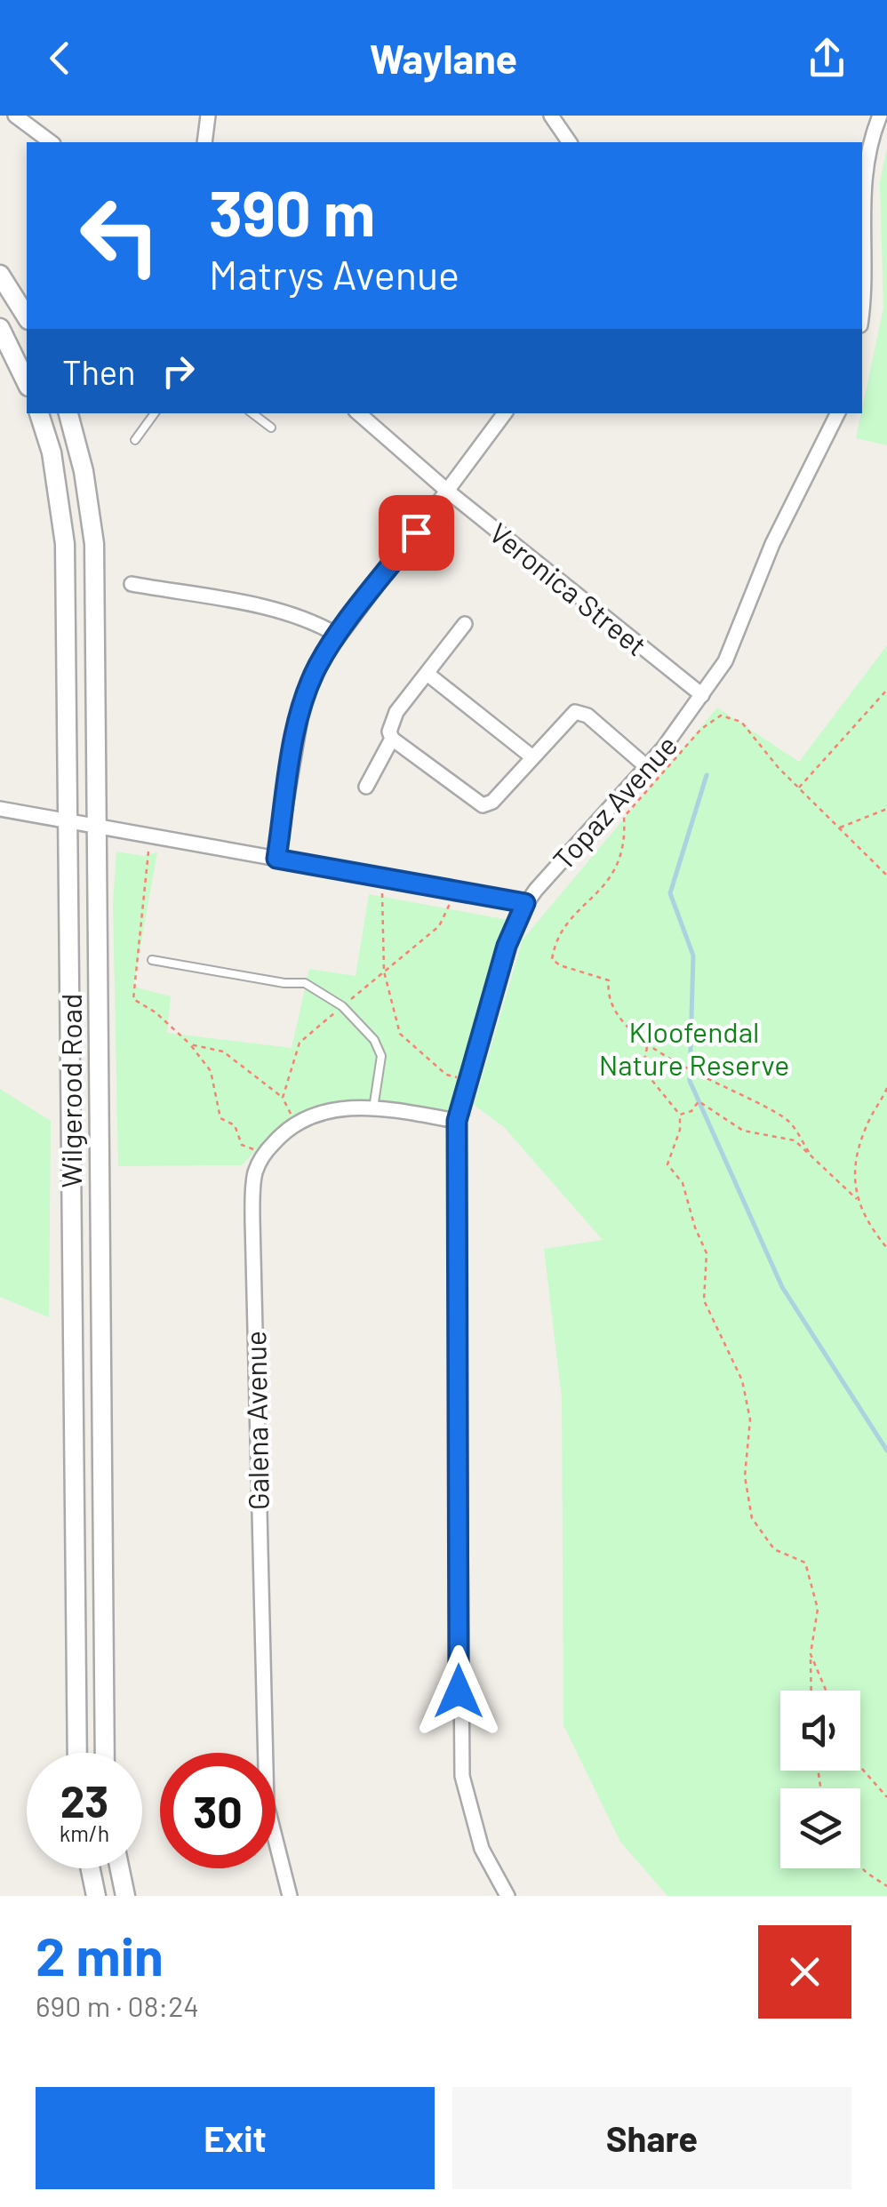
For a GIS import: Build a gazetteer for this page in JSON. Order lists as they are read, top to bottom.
{
  "streets": {
    "street": [
      "Veronica Street",
      "Topaz Avenue",
      "Wilgerood Road",
      "Galena Avenue"
    ]
  },
  "crossings": [
    ["Veronica Street", "Topaz Avenue"]
  ],
  "parks": ["Kloofendal Nature Reserve"],
  "page": {
    "header": "Waylane",
    "turn": ["390 m", "Matrys Avenue"],
    "then": "Then",
    "speed": "23 km/h",
    "limit": "30",
    "heading": ["2 min", "690 m · 08:24"],
    "buttons": ["Exit", "Share"]
  }
}
